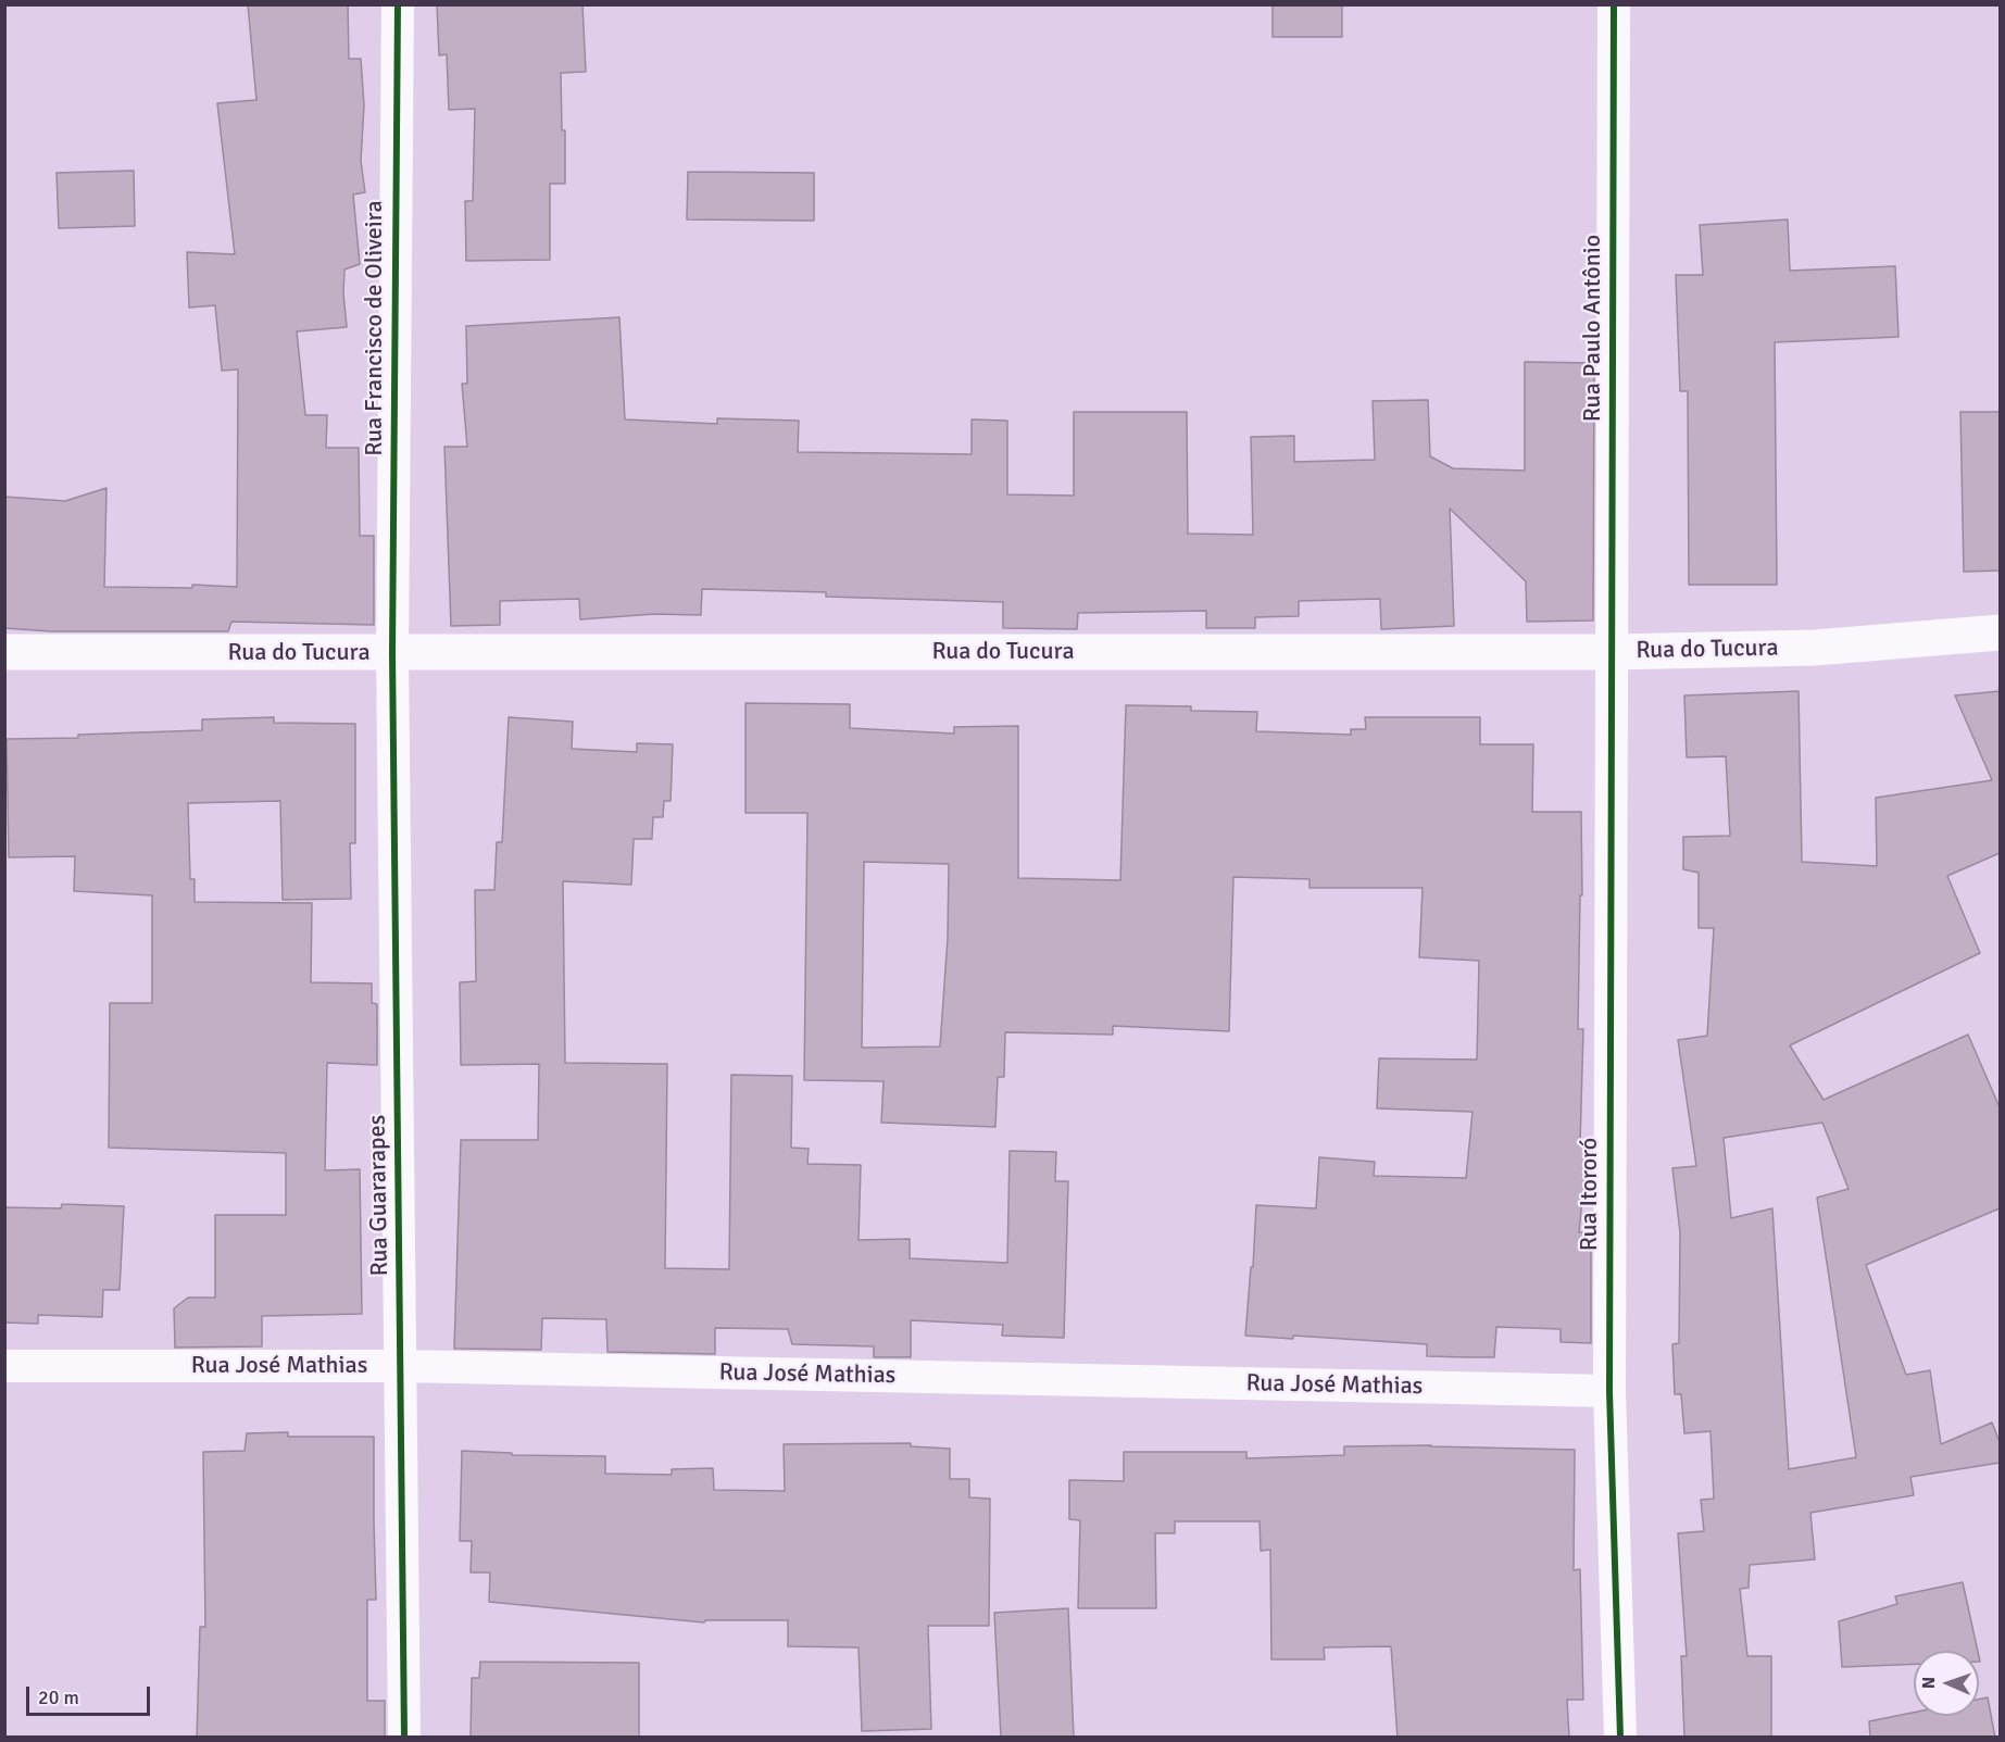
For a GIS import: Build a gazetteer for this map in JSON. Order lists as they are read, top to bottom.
{
  "streets": {
    "main road": ["Rua do Tucura"],
    "street": [
      "Rua Francisco de Oliveira",
      "Rua Paulo Antônio",
      "Rua Itororó",
      "Rua Guararapes",
      "Rua José Mathias"
    ]
  },
  "crossings": [
    ["Rua Francisco de Oliveira", "Rua do Tucura"],
    ["Rua Francisco de Oliveira", "Rua Guararapes"],
    ["Rua Paulo Antônio", "Rua do Tucura"],
    ["Rua Paulo Antônio", "Rua Itororó"],
    ["Rua do Tucura", "Rua Itororó"],
    ["Rua do Tucura", "Rua Guararapes"],
    ["Rua Itororó", "Rua José Mathias"],
    ["Rua Guararapes", "Rua José Mathias"]
  ],
  "scale_bar": "20 m",
  "north": "left"
}
